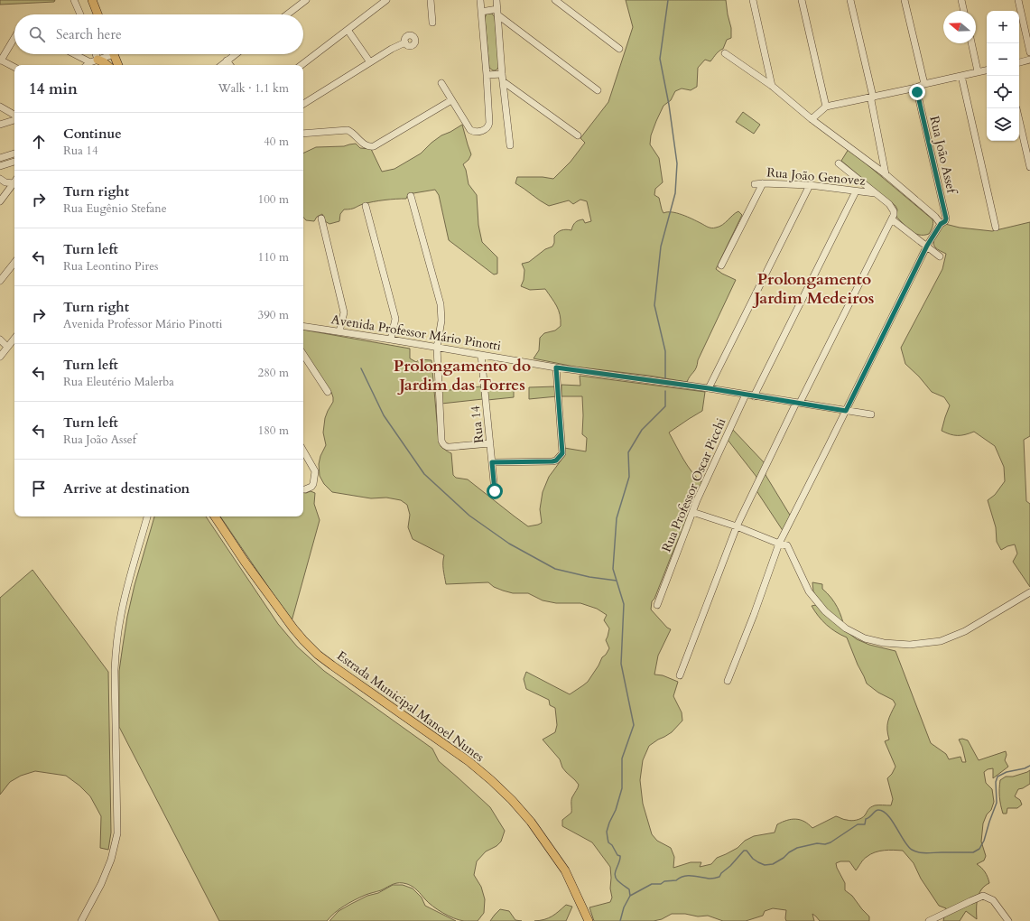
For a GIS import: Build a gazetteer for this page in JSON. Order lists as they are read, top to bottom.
{
  "streets": {
    "main road": ["Estrada Municipal Manoel Nunes"],
    "street": [
      "Rua João Assef",
      "Rua João Genovez",
      "Avenida Professor Mário Pinotti",
      "Rua 14",
      "Rua Professor Oscar Picchi"
    ]
  },
  "crossings": [
    ["Avenida Professor Mário Pinotti", "Rua 14"],
    ["Avenida Professor Mário Pinotti", "Rua Professor Oscar Picchi"]
  ],
  "districts": ["Prolongamento Jardim Medeiros", "Prolongamento do Jardim das Torres"],
  "north": "left",
  "page": {
    "map_buttons": ["+", "−"],
    "search": "Search here",
    "heading": ["14 min", "Walk · 1.1 km"],
    "list": [
      ["Continue", "Rua 14", "40 m"],
      ["Turn right", "Rua Eugênio Stefane", "100 m"],
      ["Turn left", "Rua Leontino Pires", "110 m"],
      ["Turn right", "Avenida Professor Mário Pinotti", "390 m"],
      ["Turn left", "Rua Eleutério Malerba", "280 m"],
      ["Turn left", "Rua João Assef", "180 m"],
      "Arrive at destination"
    ]
  }
}
